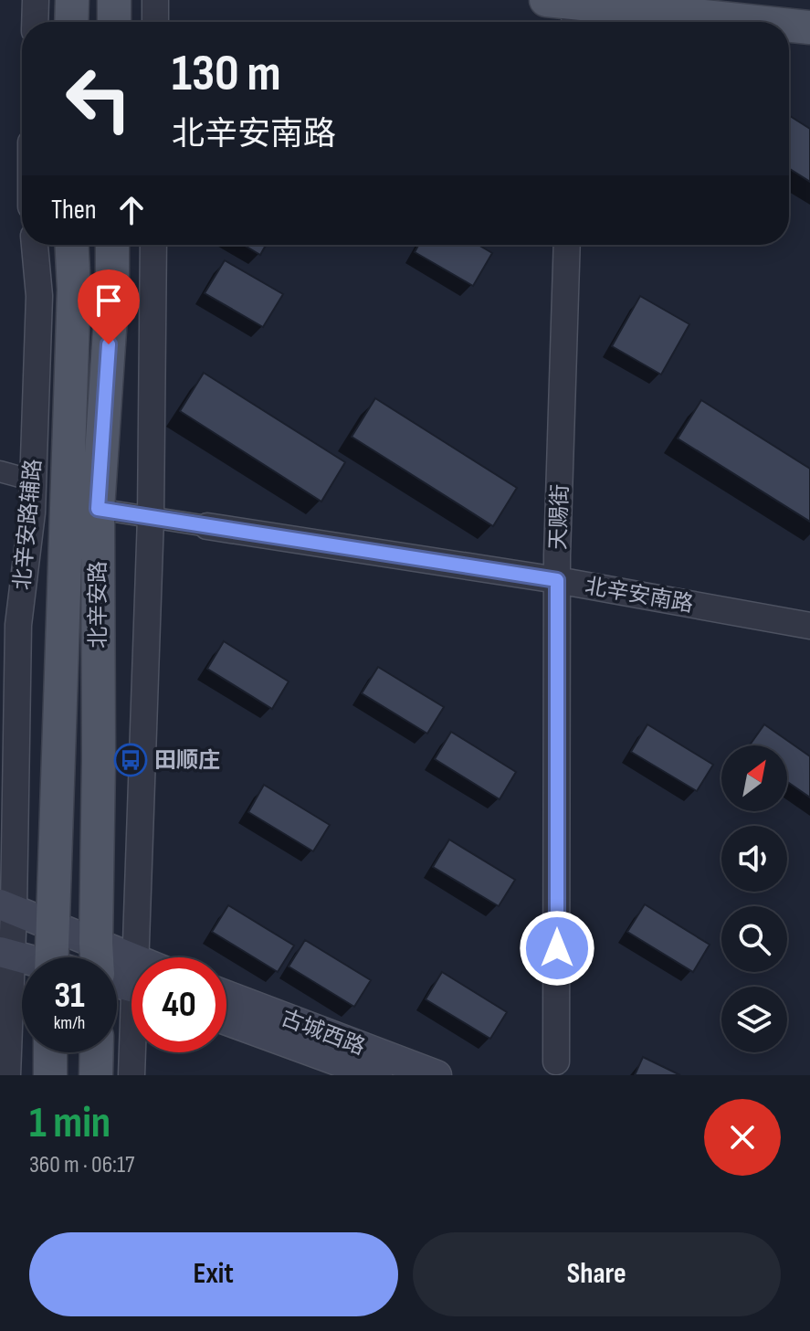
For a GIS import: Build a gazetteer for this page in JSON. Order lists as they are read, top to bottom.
{
  "streets": {
    "main road": ["北辛安路", "古城西路"],
    "street": ["天赐街", "北辛安路辅路", "北辛安南路"]
  },
  "crossings": [
    ["天赐街", "北辛安南路"]
  ],
  "places": {
    "bus stop": ["田顺庄"]
  },
  "north": "top right",
  "page": {
    "turn": ["130 m", "北辛安南路"],
    "then": "Then",
    "speed": "31 km/h",
    "limit": "40",
    "heading": ["1 min", "360 m · 06:17"],
    "buttons": ["Exit", "Share"]
  }
}
